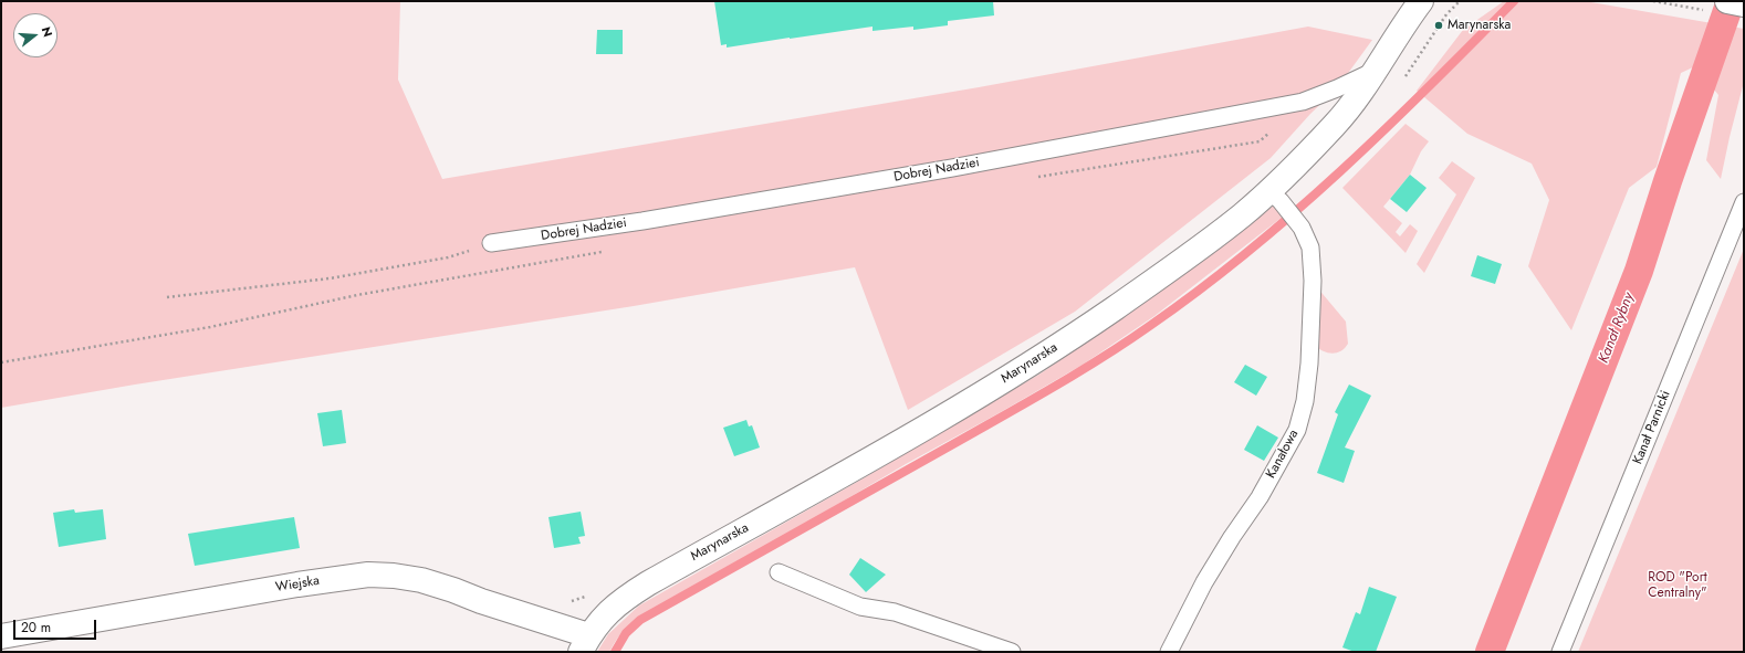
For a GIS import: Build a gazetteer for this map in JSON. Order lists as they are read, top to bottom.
{
  "streets": {
    "street": ["Marynarska", "Wiejska"],
    "lane": ["Dobrej Nadziei", "Kanał Parnicki", "Kanałowa"]
  },
  "crossings": [
    ["Dobrej Nadziei", "Marynarska"],
    ["Marynarska", "Kanałowa"],
    ["Marynarska", "Wiejska"]
  ],
  "water": ["Kanał Rybny"],
  "parks": ["ROD \"Port Centralny\""],
  "places": ["Marynarska"],
  "scale_bar": "20 m",
  "north": "right"
}
